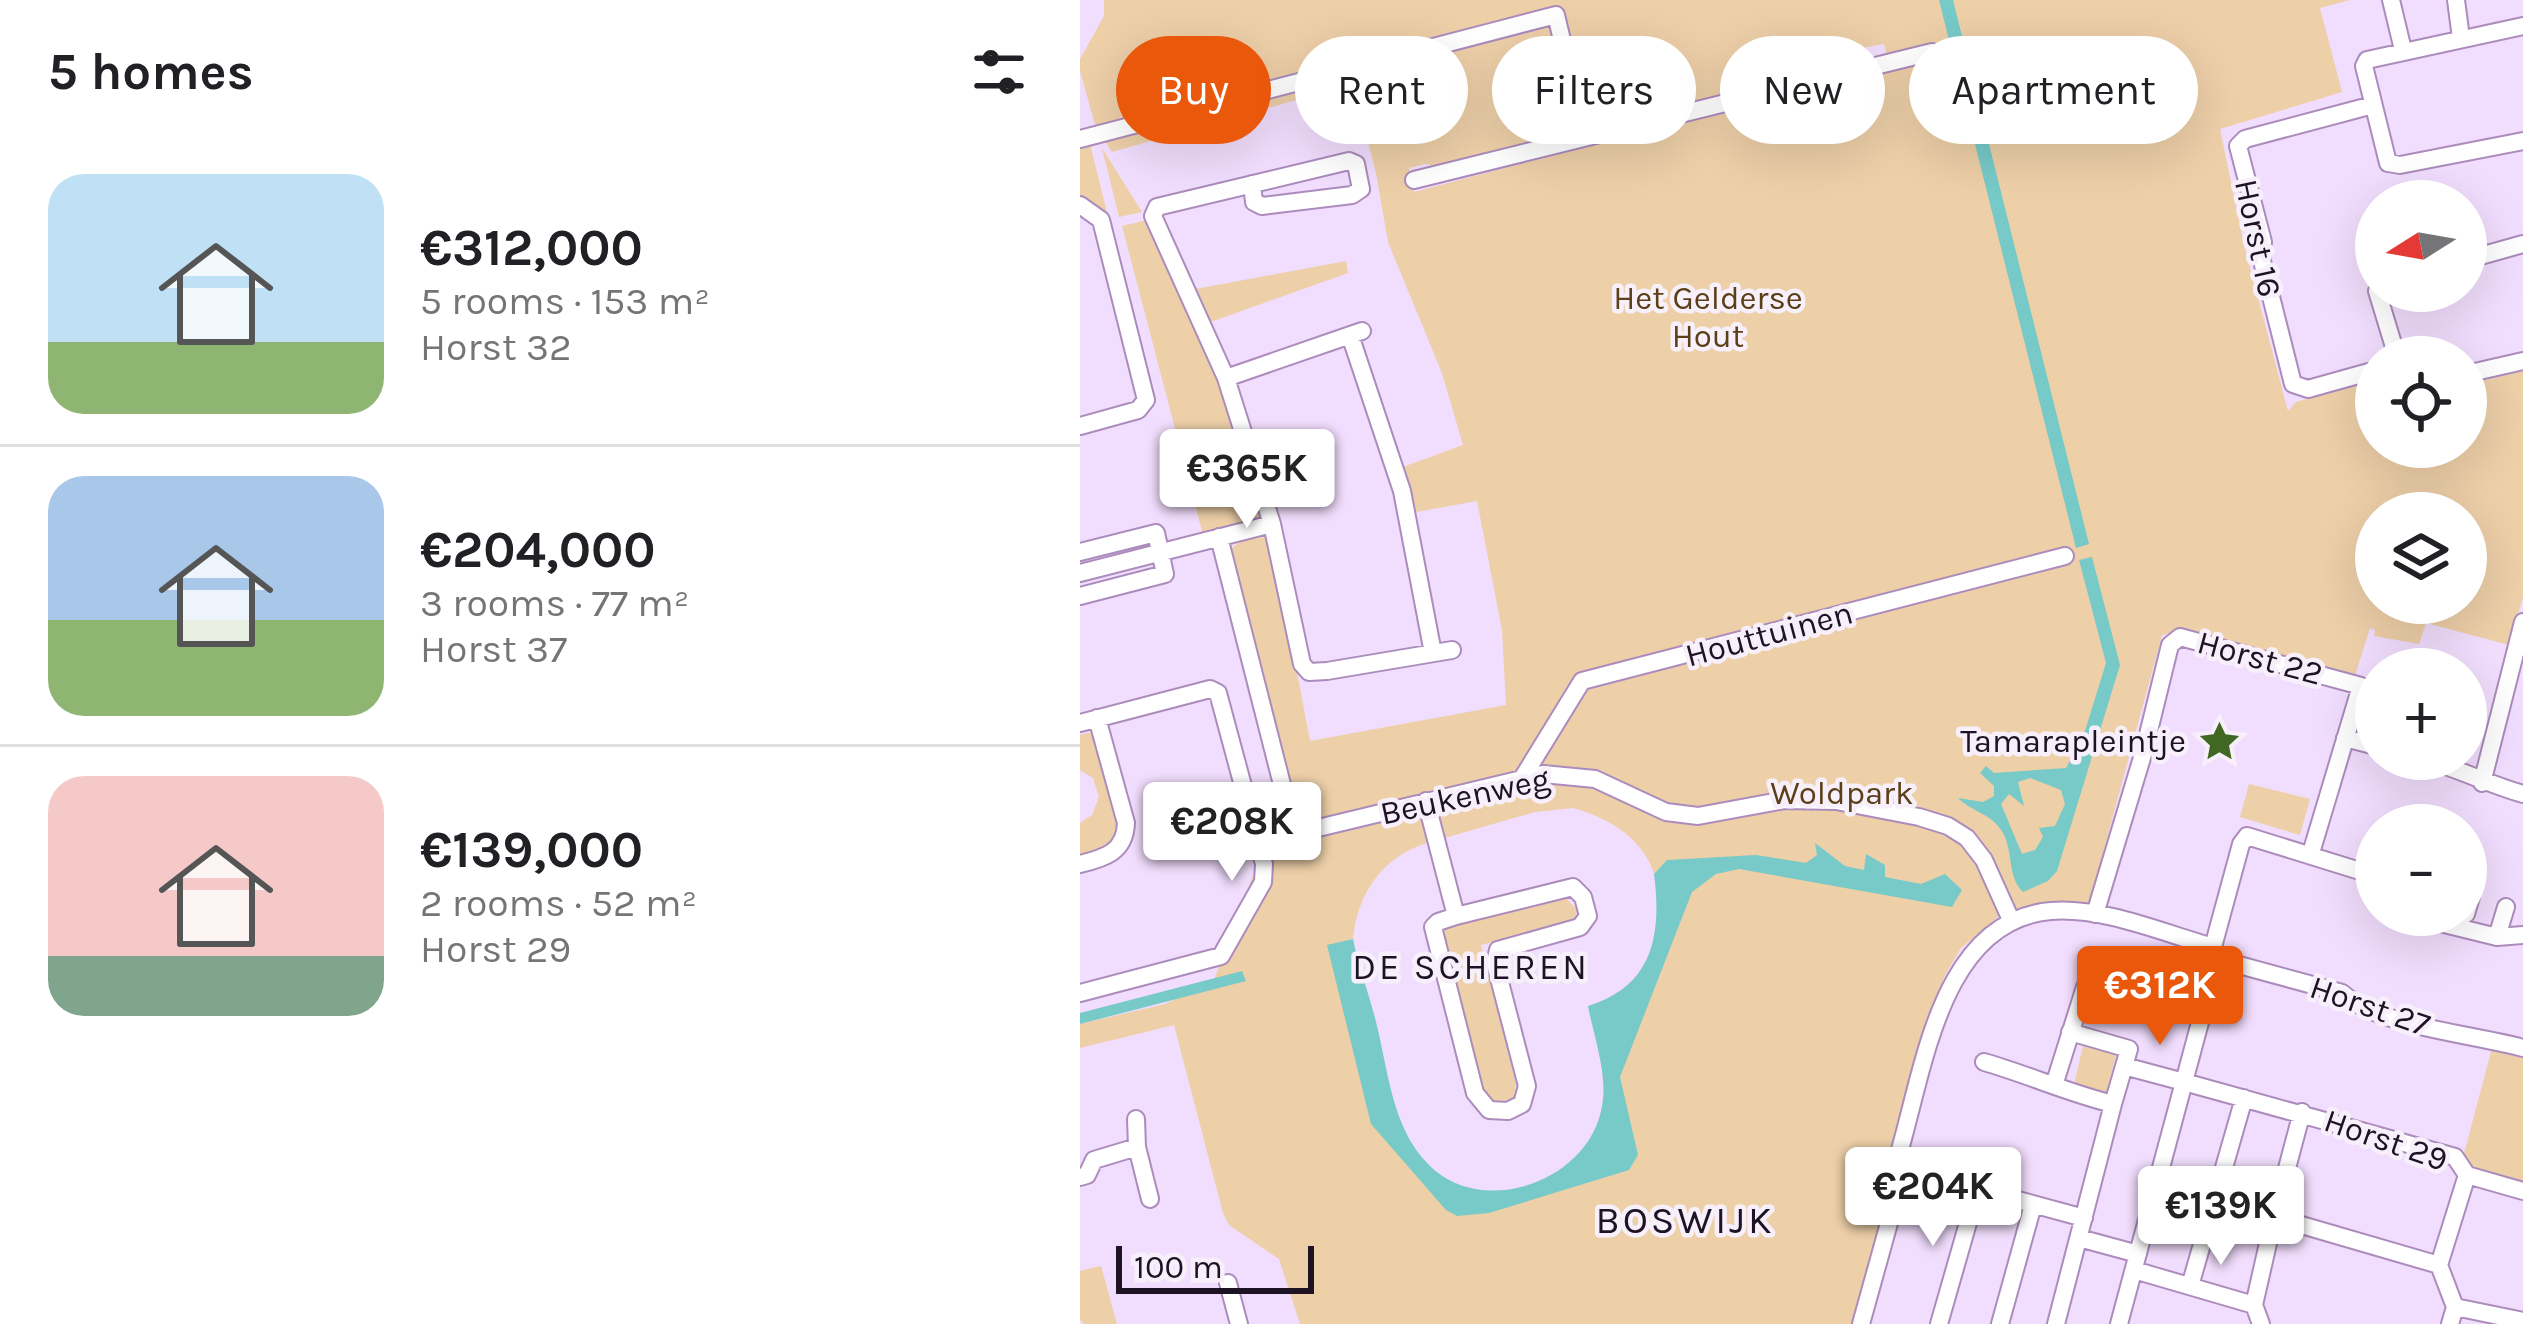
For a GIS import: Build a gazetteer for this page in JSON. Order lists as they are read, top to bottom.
{
  "streets": {
    "street": [
      "Horst 16",
      "Houttuinen",
      "Horst 22",
      "Beukenweg",
      "Horst 27",
      "Horst 29"
    ]
  },
  "crossings": [
    ["Houttuinen", "Beukenweg"],
    ["Horst 22", "Horst 27"],
    ["Beukenweg", "Horst 27"]
  ],
  "districts": ["DE SCHEREN", "BOSWIJK"],
  "parks": ["Het Gelderse Hout", "Woldpark"],
  "places": {
    "place": ["Tamarapleintje"]
  },
  "scale_bar": "100 m",
  "north": "left",
  "page": {
    "heading": "5 homes",
    "chip": [
      "Buy",
      "Rent",
      "Filters",
      "New",
      "Apartment"
    ],
    "list": [
      {
        "name": "€312,000",
        "note": "5 rooms · 153 m² · Horst 32"
      },
      {
        "name": "€204,000",
        "note": "3 rooms · 77 m² · Horst 37"
      },
      {
        "name": "€139,000",
        "note": "2 rooms · 52 m² · Horst 29"
      }
    ],
    "map_buttons": ["+", "−"],
    "price": [
      "€365K",
      "€208K",
      "€312K",
      "€204K",
      "€139K"
    ],
    "scale": "100 m"
  }
}
